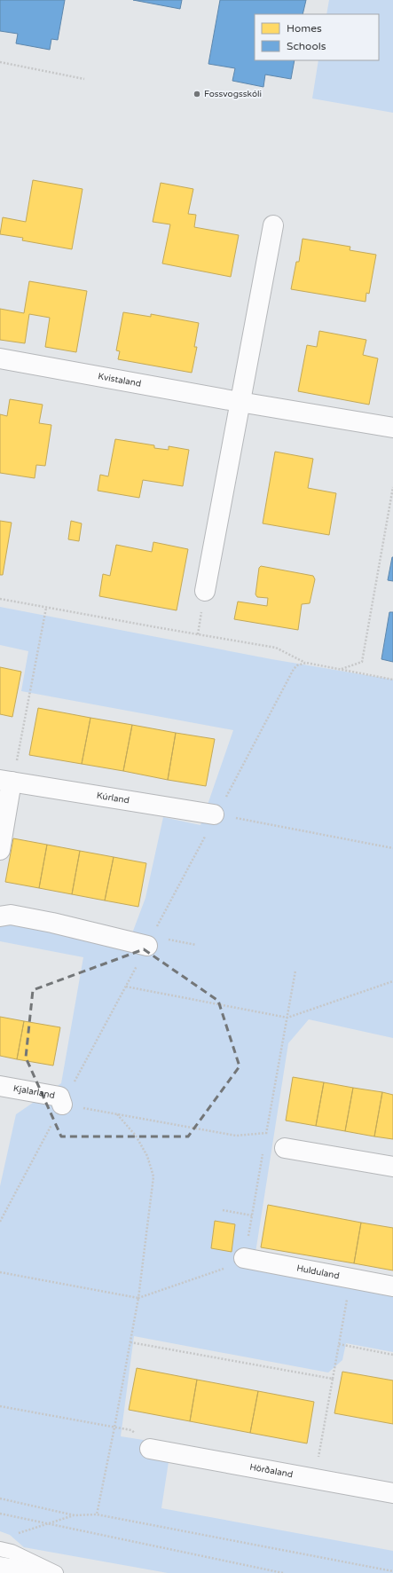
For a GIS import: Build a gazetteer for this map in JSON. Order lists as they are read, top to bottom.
{
  "streets": {
    "street": [
      "Kvistaland",
      "Kúrland",
      "Kjalarland",
      "Hulduland",
      "Hörðaland"
    ]
  },
  "places": ["Fossvogsskóli"],
  "legend": ["Homes", "Schools"]
}
